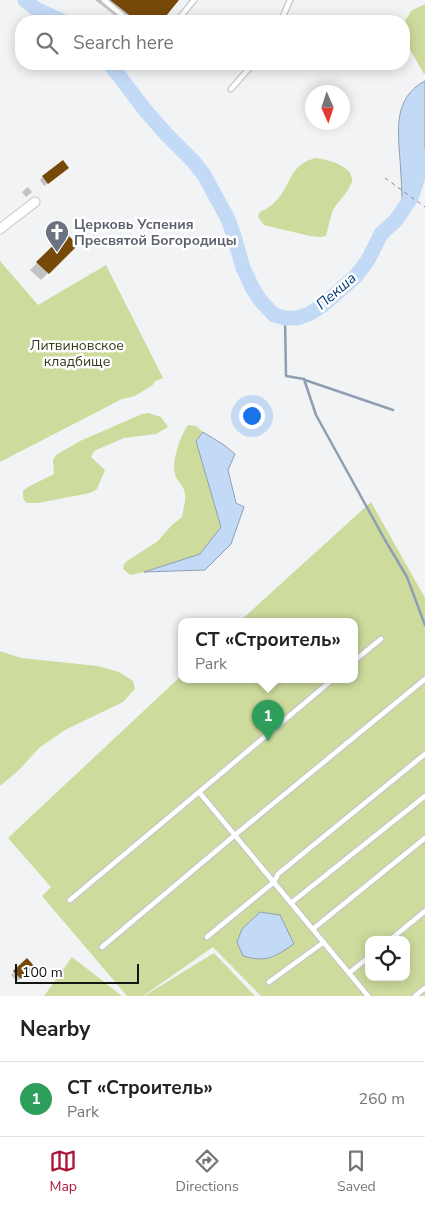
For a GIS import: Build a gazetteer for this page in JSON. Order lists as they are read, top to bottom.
{
  "water": ["Пекша"],
  "parks": ["Литвиновское кладбище"],
  "places": {
    "church": ["Церковь Успения Пресвятой Богородицы"]
  },
  "scale_bar": "100 m",
  "north": "bottom",
  "page": {
    "search": "Search here",
    "popup": ["СТ «Строитель»", "Park"],
    "pins": "1",
    "scale": "100 m",
    "heading": "Nearby",
    "list": [
      {
        "mark": "1",
        "name": "СТ «Строитель»",
        "note": "Park",
        "value": "260 m"
      }
    ],
    "nav": ["Map", "Directions", "Saved"]
  }
}
